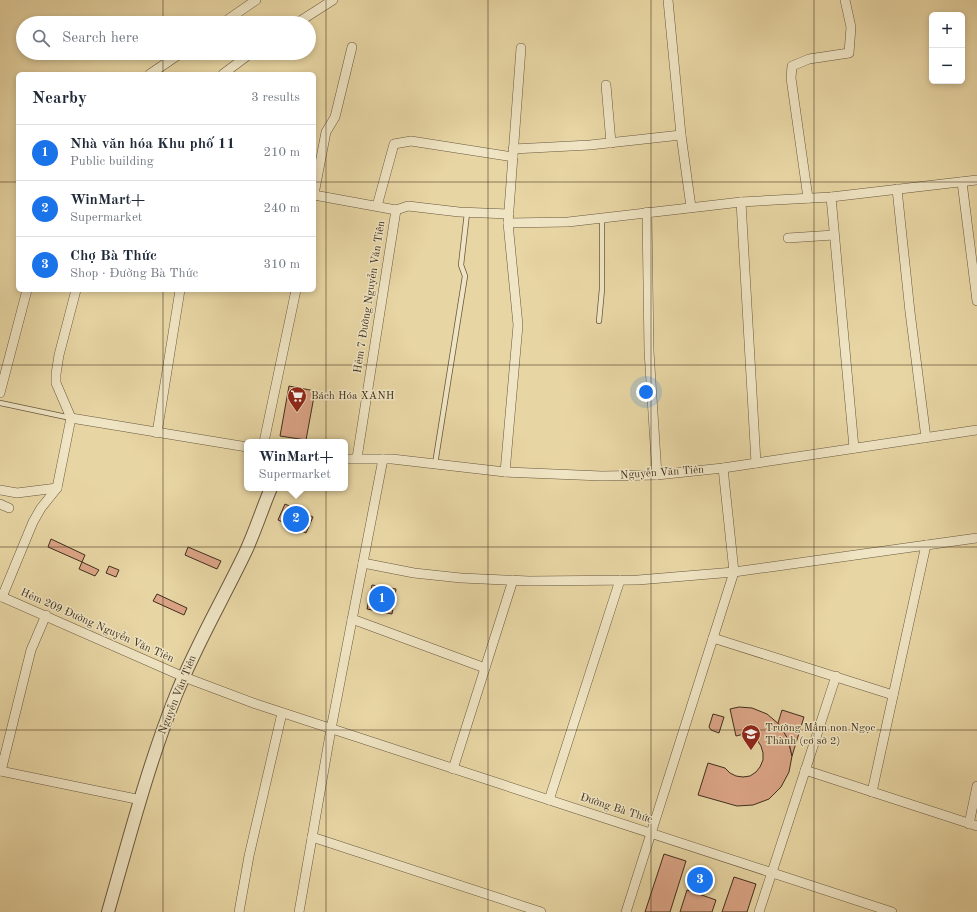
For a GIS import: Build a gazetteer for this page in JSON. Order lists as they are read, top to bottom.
{
  "streets": {
    "street": [
      "Hẻm 7 Đường Nguyễn Văn Tiên",
      "Nguyễn Văn Tiên",
      "Hẻm 209 Đường Nguyễn Văn Tiên",
      "Đường Bà Thức"
    ]
  },
  "crossings": [
    ["Hẻm 7 Đường Nguyễn Văn Tiên", "Nguyễn Văn Tiên"],
    ["Nguyễn Văn Tiên", "Hẻm 209 Đường Nguyễn Văn Tiên"],
    ["Hẻm 209 Đường Nguyễn Văn Tiên", "Đường Bà Thức"]
  ],
  "places": {
    "supermarket": ["Bách Hóa XANH"],
    "school or university": ["Trường Mầm non Ngọc Thành (cơ sở 2)"]
  },
  "page": {
    "map_buttons": ["+", "−"],
    "search": "Search here",
    "heading": ["Nearby", "3 results"],
    "list": [
      {
        "mark": "1",
        "name": "Nhà văn hóa Khu phố 11",
        "note": "Public building",
        "value": "210 m"
      },
      {
        "mark": "2",
        "name": "WinMart+",
        "note": "Supermarket",
        "value": "240 m"
      },
      {
        "mark": "3",
        "name": "Chợ Bà Thức",
        "note": "Shop · Đường Bà Thức",
        "value": "310 m"
      }
    ],
    "popup": ["WinMart+", "Supermarket"],
    "pins": ["2", "1", "3"]
  }
}
